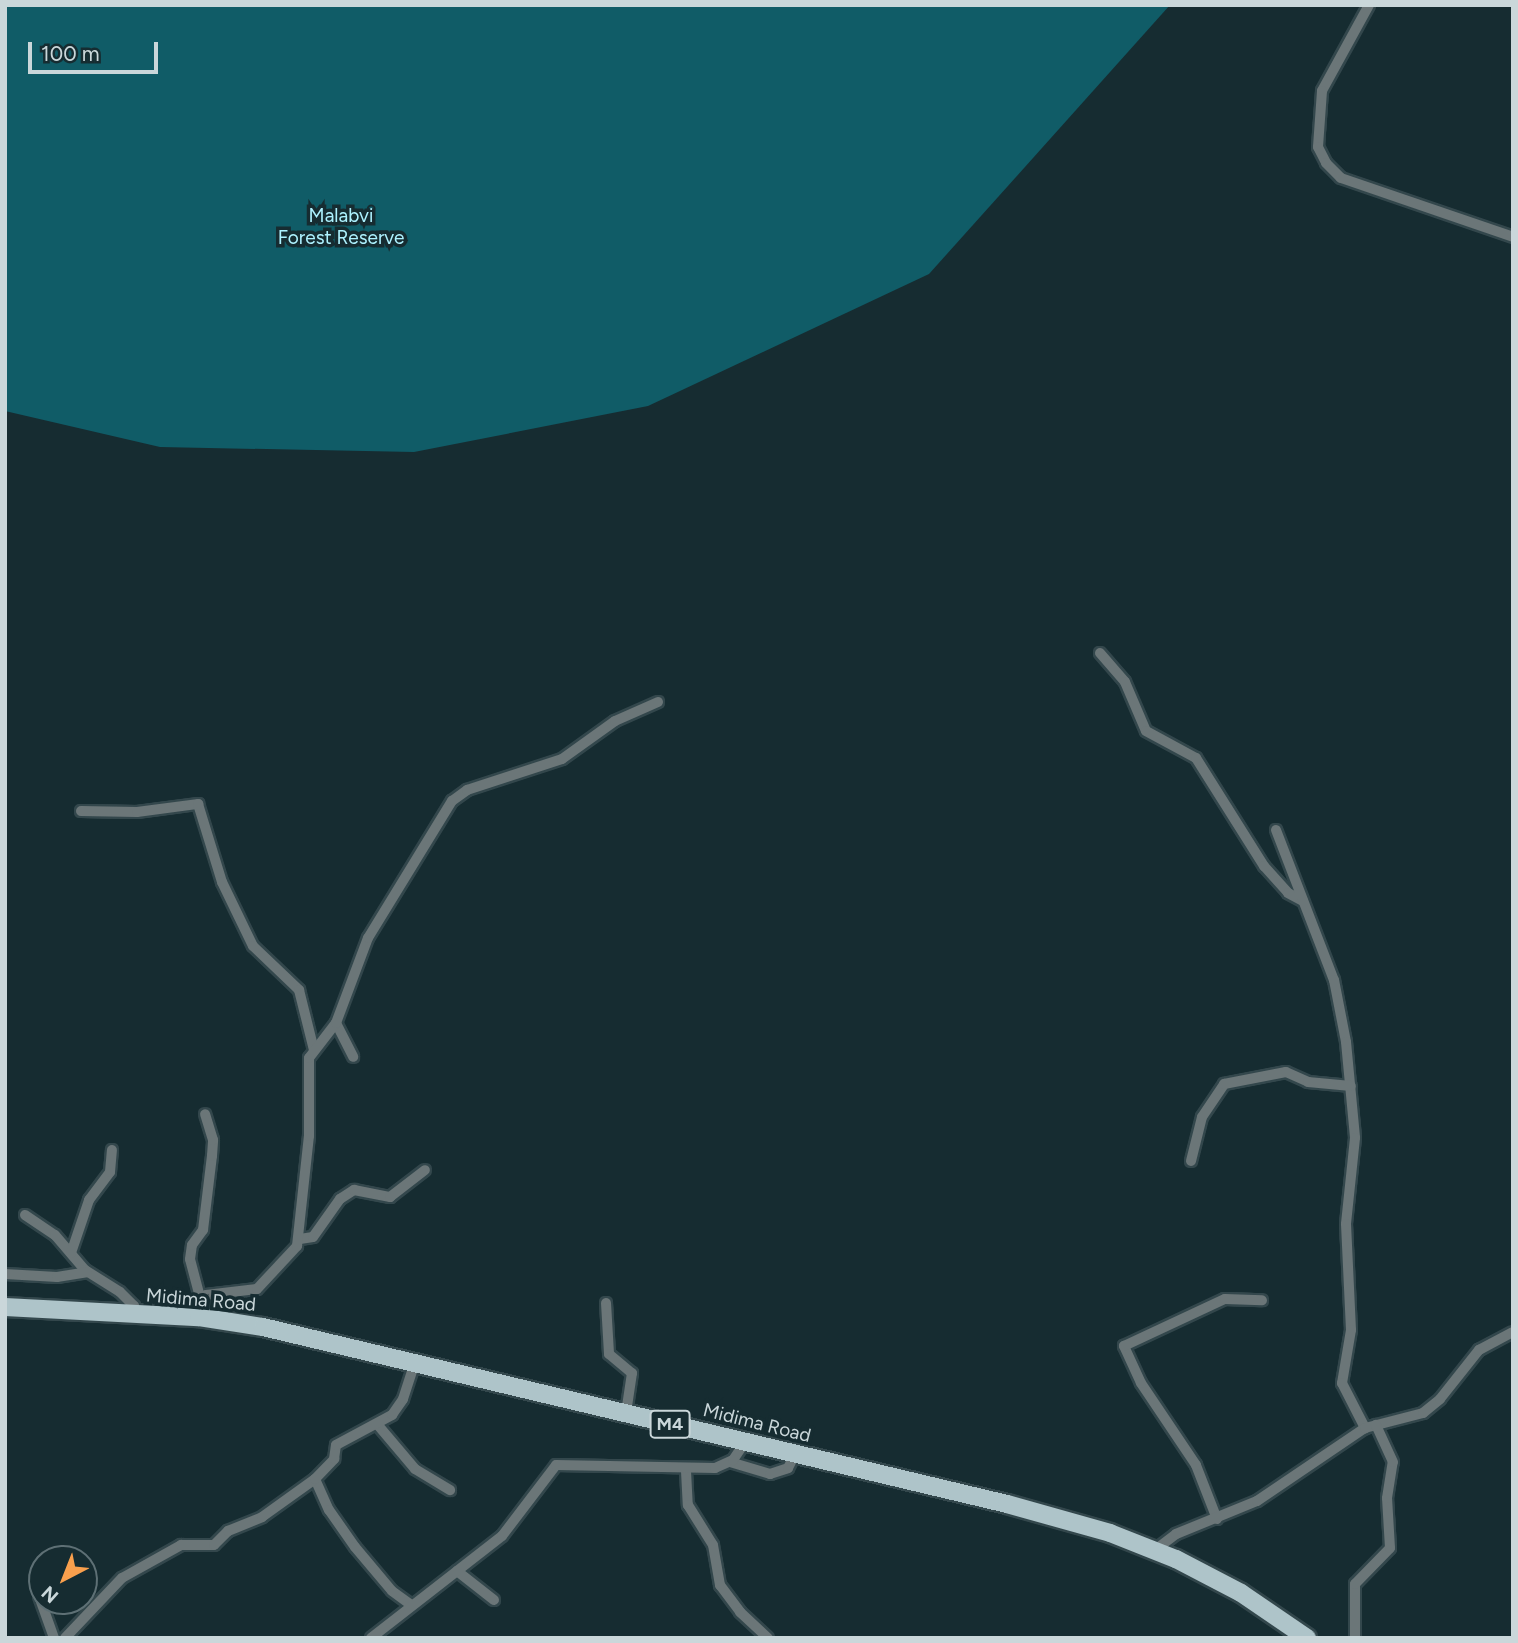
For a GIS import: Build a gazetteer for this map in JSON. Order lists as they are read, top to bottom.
{
  "streets": {
    "main road": ["Midima Road", "M4"]
  },
  "parks": ["Malabvi Forest Reserve"],
  "scale_bar": "100 m",
  "north": "bottom left"
}
